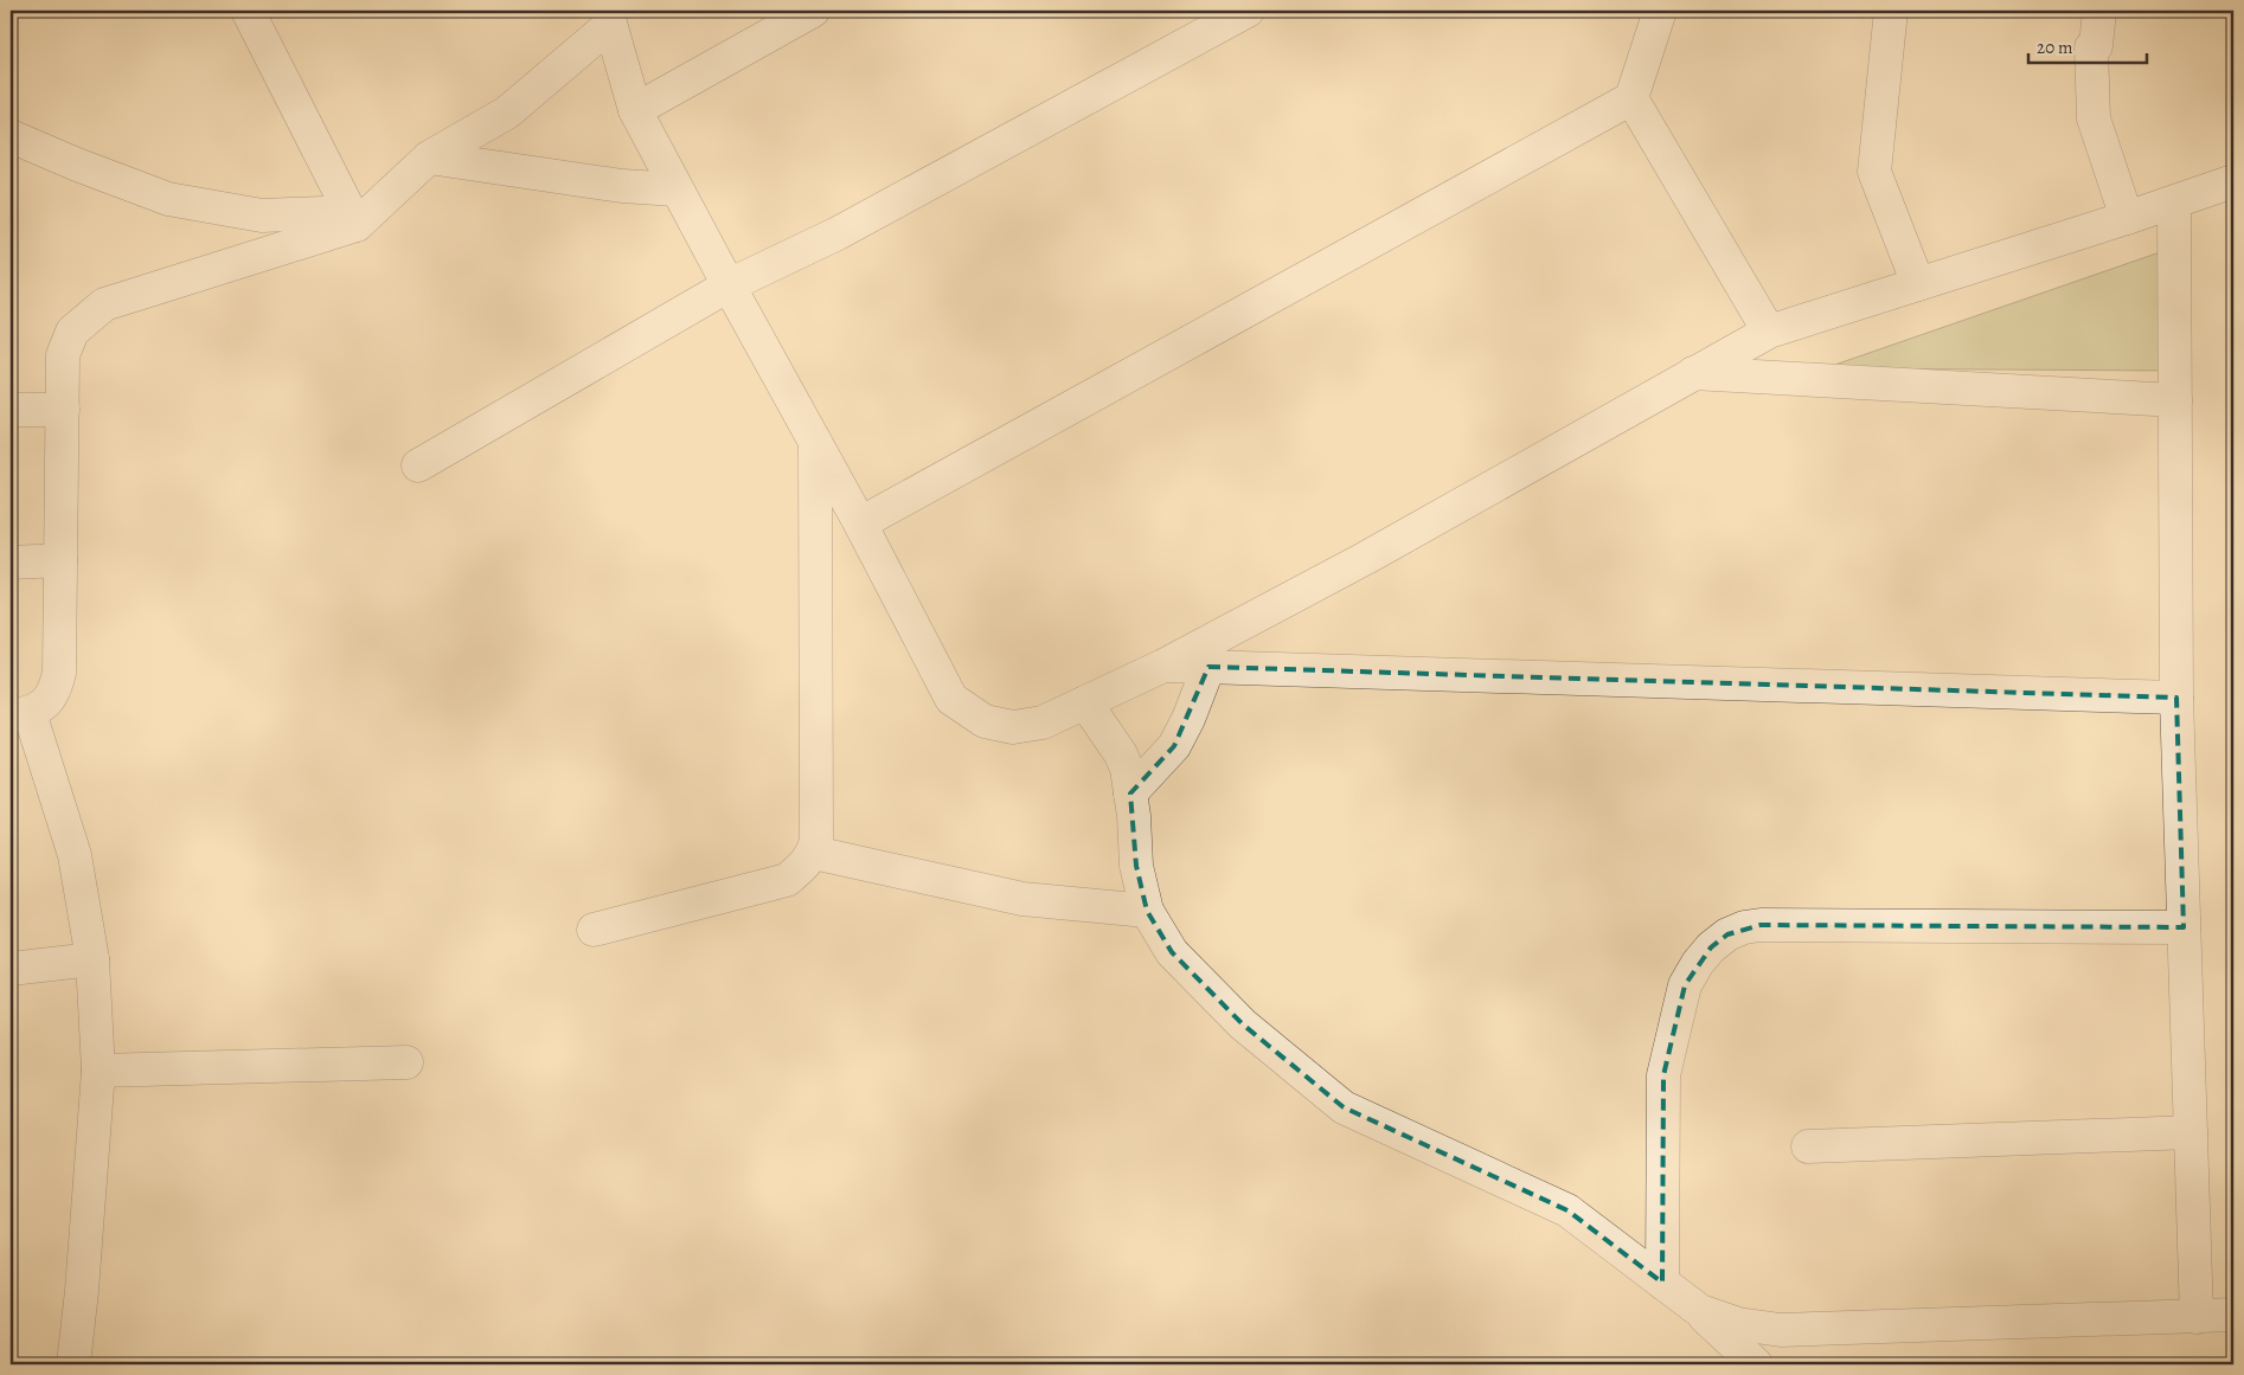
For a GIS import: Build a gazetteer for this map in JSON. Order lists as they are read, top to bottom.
{
  "scale_bar": "20 m"
}
